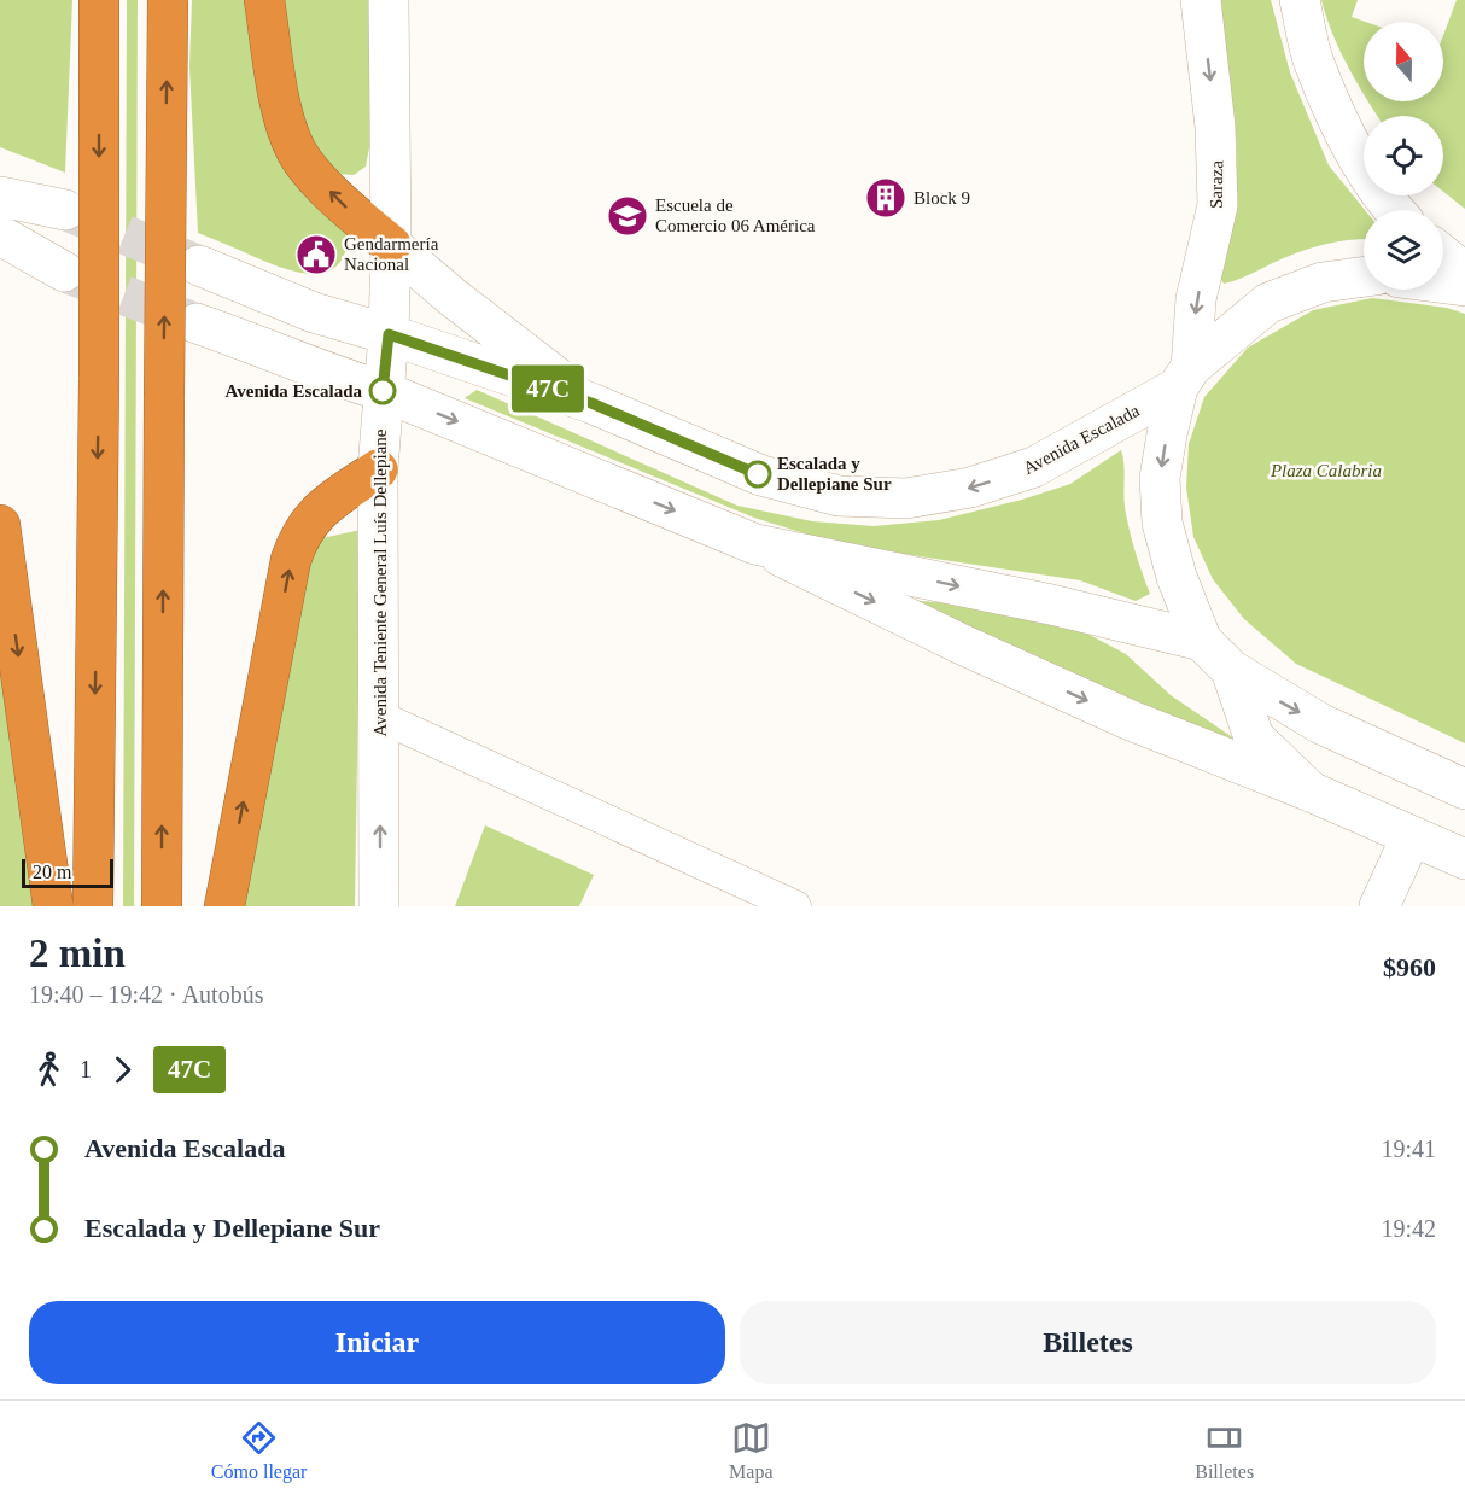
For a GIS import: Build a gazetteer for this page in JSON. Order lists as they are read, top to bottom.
{
  "streets": {
    "main road": ["Saraza", "Avenida Escalada", "Avenida Teniente General Luís Dellepiane"]
  },
  "crossings": [
    ["Saraza", "Avenida Escalada"],
    ["Avenida Escalada", "Avenida Teniente General Luís Dellepiane"]
  ],
  "parks": ["Plaza Calabria"],
  "places": {
    "building": ["Block 9"],
    "school or university": ["Escuela de Comercio 06 América"],
    "public building": ["Gendarmería Nacional"],
    "other": ["Avenida Escalada", "Escalada y Dellepiane Sur"]
  },
  "lines": ["bus line 47C"],
  "scale_bar": "20 m",
  "north": "top",
  "page": {
    "on_map": "47C",
    "scale": "20 m",
    "heading": ["2 min", "19:40 – 19:42 · Autobús", "$960"],
    "legs": ["1", "47C"],
    "list": [
      {
        "name": "Avenida Escalada",
        "value": "19:41"
      },
      {
        "name": "Escalada y Dellepiane Sur",
        "value": "19:42"
      }
    ],
    "buttons": ["Iniciar", "Billetes"],
    "tabs": ["Cómo llegar", "Mapa", "Billetes"]
  }
}
